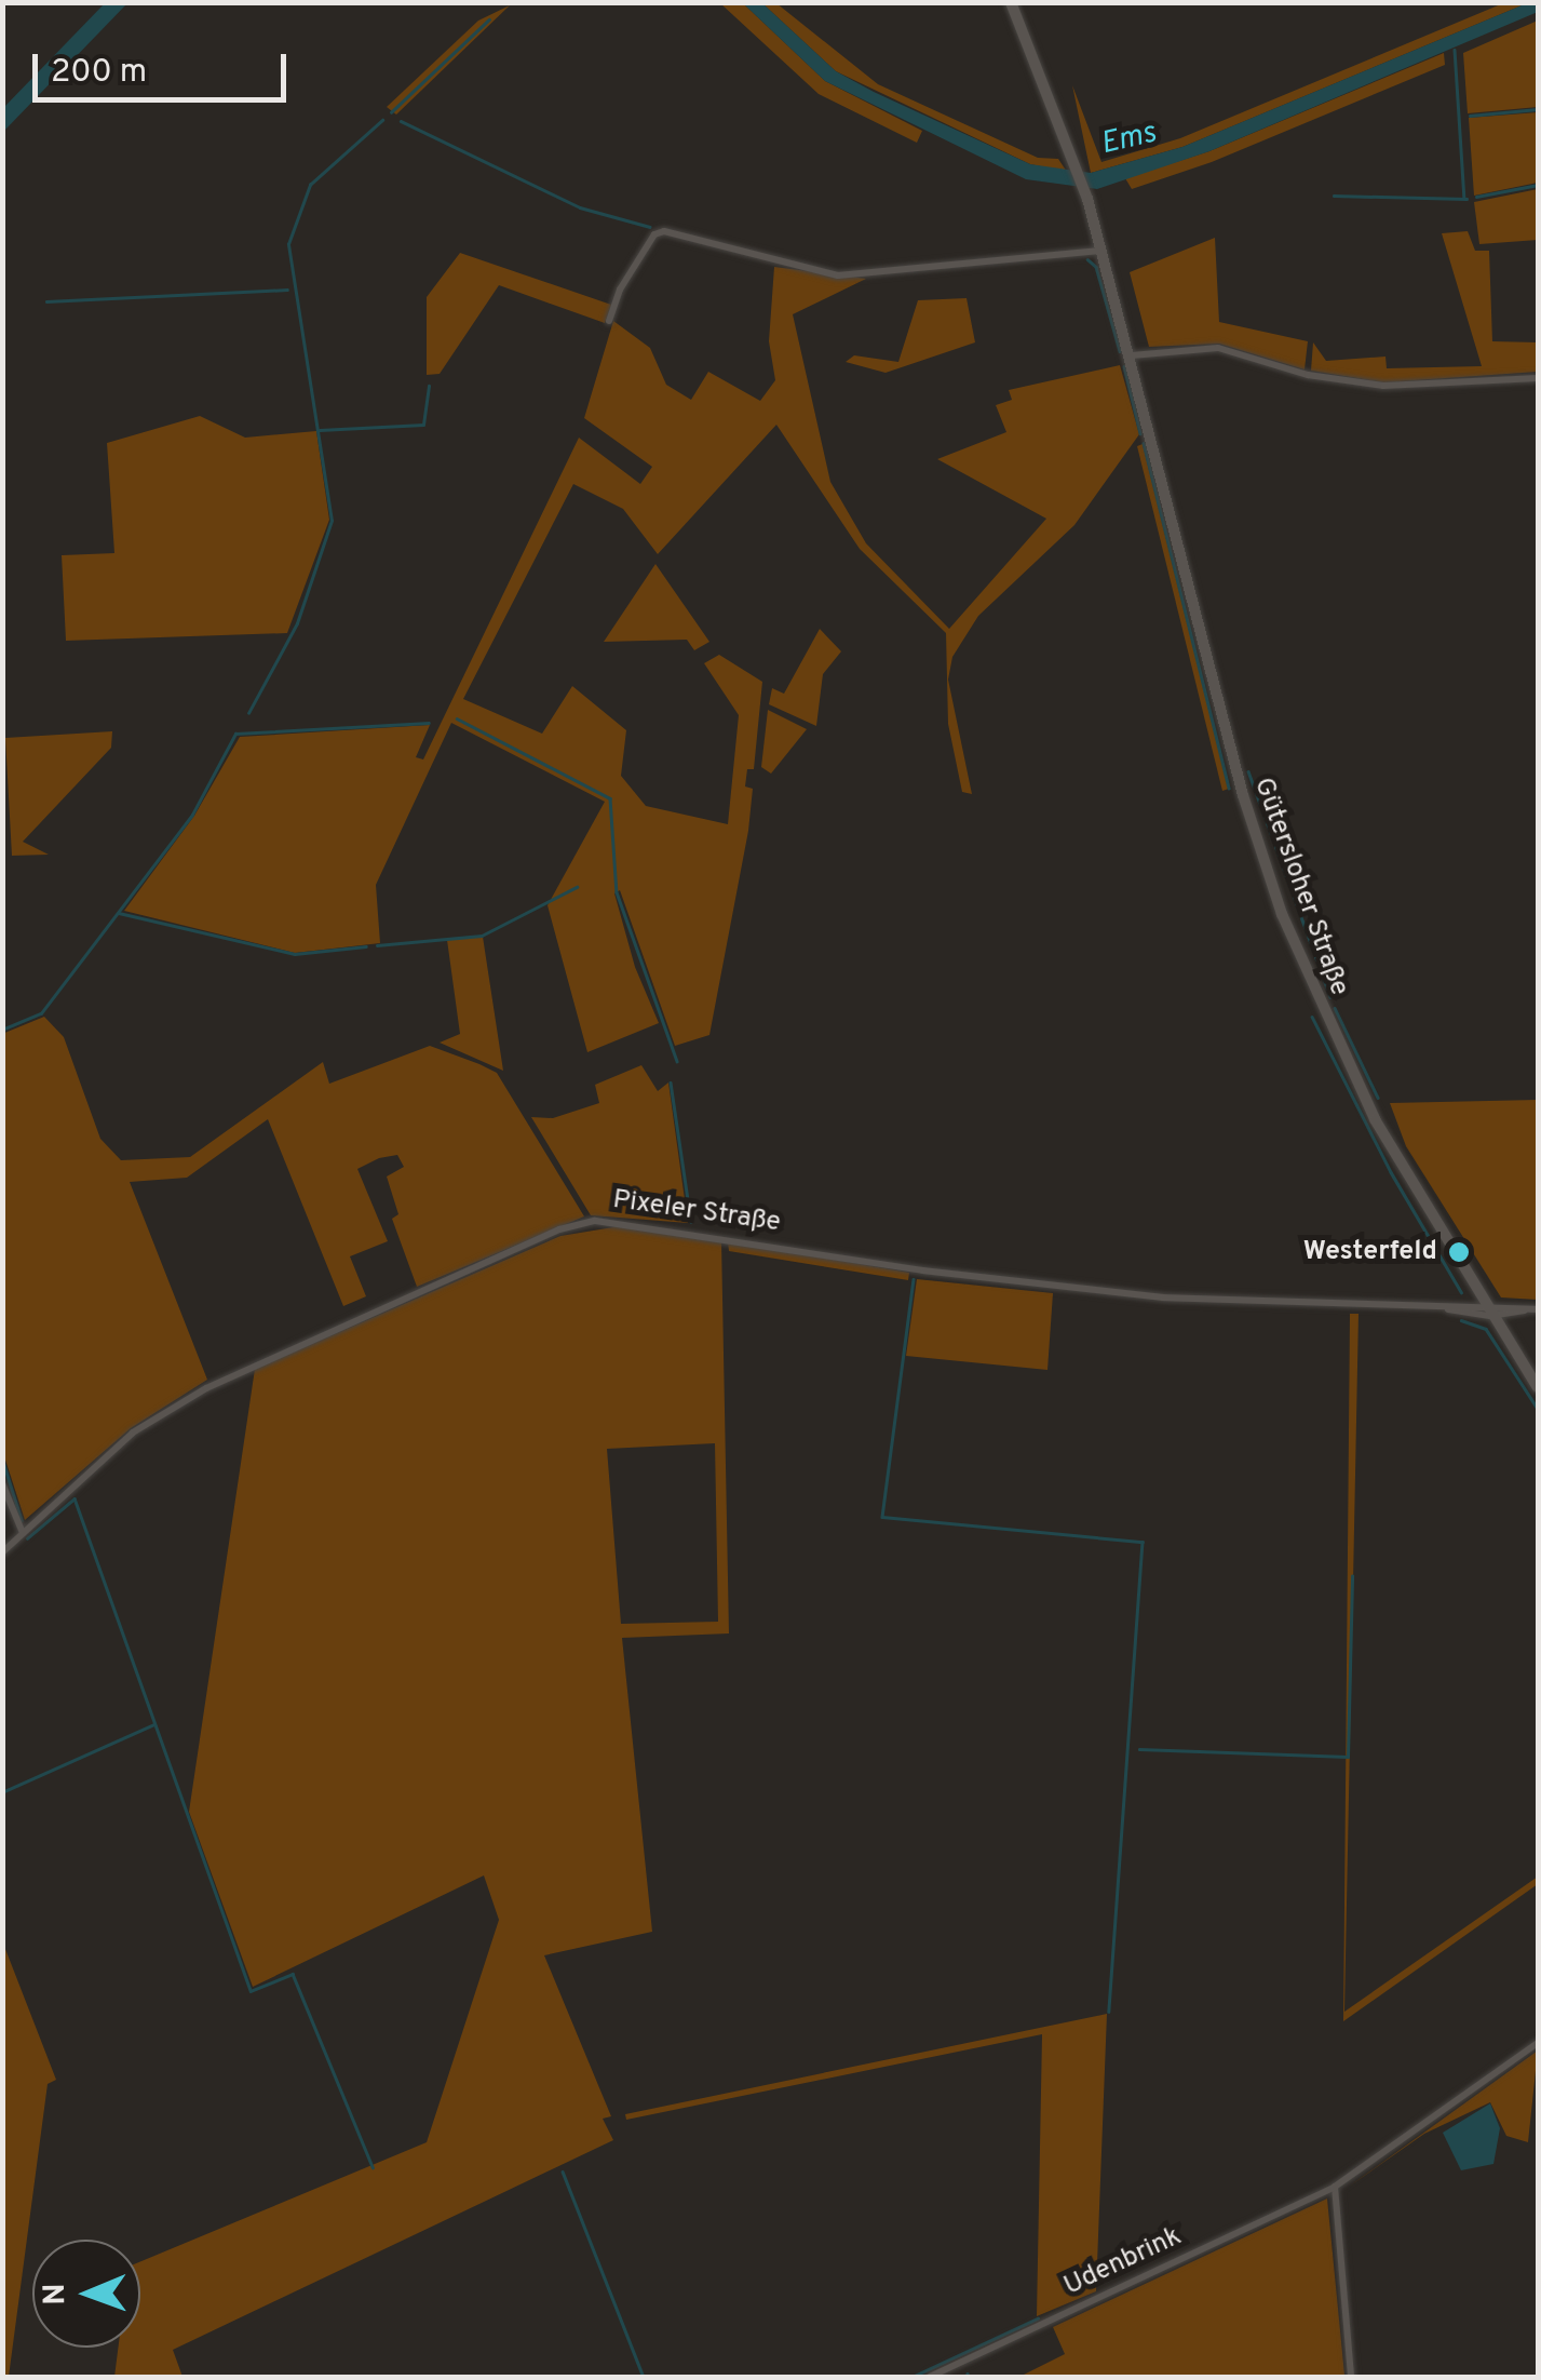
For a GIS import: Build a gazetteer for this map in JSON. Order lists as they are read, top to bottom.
{
  "streets": {
    "main road": ["Gütersloher Straße"],
    "street": ["Pixeler Straße", "Udenbrink"]
  },
  "crossings": [
    ["Gütersloher Straße", "Pixeler Straße"]
  ],
  "water": ["Ems"],
  "places": ["Westerfeld"],
  "scale_bar": "200 m",
  "north": "left"
}
